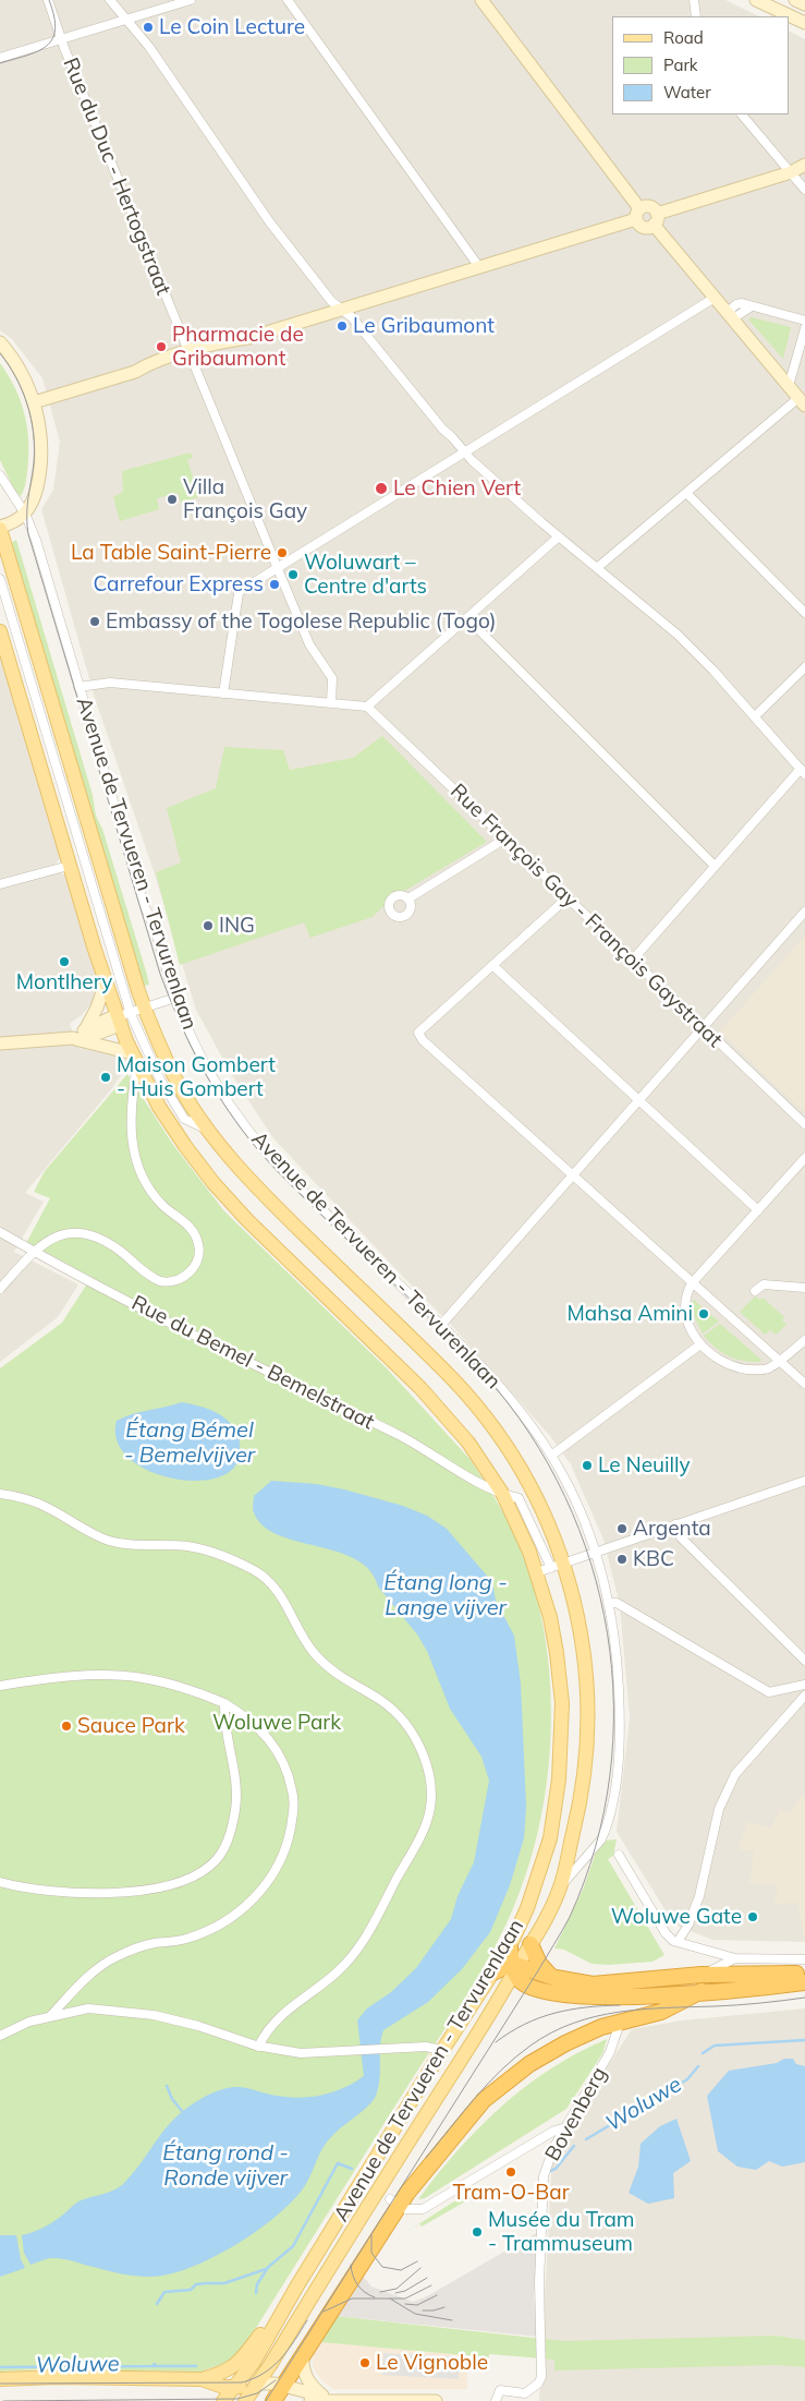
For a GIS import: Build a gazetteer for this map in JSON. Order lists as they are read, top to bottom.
{
  "streets": {
    "highway": ["Avenue de Tervueren - Tervurenlaan"],
    "street": [
      "Rue du Duc - Hertogstraat",
      "Rue François Gay - François Gaystraat",
      "Rue du Bemel - Bemelstraat",
      "Bovenberg"
    ]
  },
  "crossings": [
    ["Avenue de Tervueren - Tervurenlaan", "Rue du Bemel - Bemelstraat"],
    ["Avenue de Tervueren - Tervurenlaan", "Bovenberg"]
  ],
  "water": [
    "Étang Bémel - Bemelvijver",
    "Étang long - Lange vijver",
    "Woluwe",
    "Étang rond - Ronde vijver"
  ],
  "parks": ["Woluwe Park"],
  "places": [
    "Le Coin Lecture",
    "Le Gribaumont",
    "Pharmacie de Gribaumont",
    "Le Chien Vert",
    "Villa François Gay",
    "La Table Saint-Pierre",
    "Woluwart – Centre d'arts",
    "Carrefour Express",
    "Embassy of the Togolese Republic (Togo)",
    "ING",
    "Montlhery",
    "Maison Gombert - Huis Gombert",
    "Mahsa Amini",
    "Le Neuilly",
    "Argenta",
    "KBC",
    "Sauce Park",
    "Woluwe Gate",
    "Tram-O-Bar",
    "Musée du Tram - Trammuseum",
    "Le Vignoble"
  ],
  "legend": ["Road", "Park", "Water"]
}
